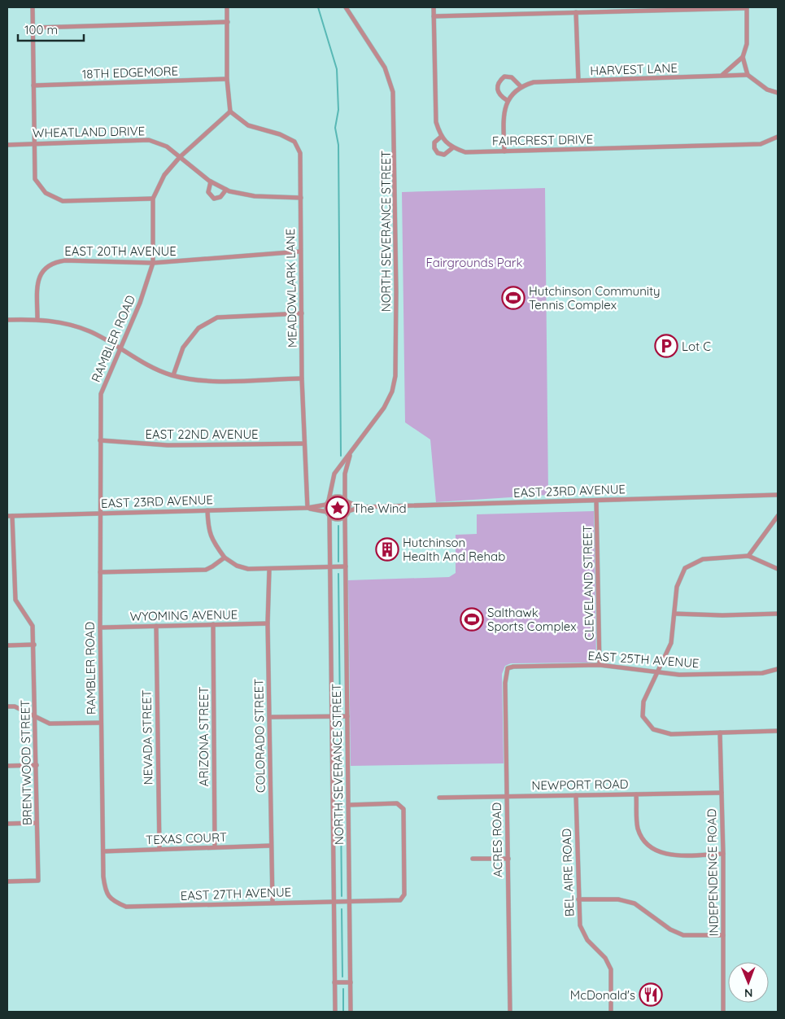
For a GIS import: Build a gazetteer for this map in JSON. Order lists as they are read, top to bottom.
{
  "streets": {
    "street": [
      "HARVEST LANE",
      "18TH EDGEMORE",
      "WHEATLAND DRIVE",
      "FAIRCREST DRIVE",
      "NORTH SEVERANCE STREET",
      "EAST 20TH AVENUE",
      "MEADOWLARK LANE",
      "RAMBLER ROAD",
      "EAST 22ND AVENUE",
      "EAST 23RD AVENUE",
      "CLEVELAND STREET",
      "WYOMING AVENUE",
      "EAST 25TH AVENUE",
      "COLORADO STREET",
      "ARIZONA STREET",
      "NEVADA STREET",
      "BRENTWOOD STREET",
      "NEWPORT ROAD",
      "TEXAS COURT",
      "ACRES ROAD",
      "BEL AIRE ROAD",
      "INDEPENDENCE ROAD",
      "EAST 27TH AVENUE"
    ]
  },
  "crossings": [
    ["WHEATLAND DRIVE", "MEADOWLARK LANE"],
    ["WHEATLAND DRIVE", "RAMBLER ROAD"],
    ["NORTH SEVERANCE STREET", "EAST 23RD AVENUE"],
    ["NORTH SEVERANCE STREET", "EAST 27TH AVENUE"],
    ["EAST 20TH AVENUE", "MEADOWLARK LANE"],
    ["EAST 20TH AVENUE", "RAMBLER ROAD"],
    ["MEADOWLARK LANE", "RAMBLER ROAD"],
    ["MEADOWLARK LANE", "EAST 22ND AVENUE"],
    ["MEADOWLARK LANE", "EAST 23RD AVENUE"],
    ["RAMBLER ROAD", "EAST 22ND AVENUE"],
    ["RAMBLER ROAD", "EAST 23RD AVENUE"],
    ["RAMBLER ROAD", "WYOMING AVENUE"],
    ["RAMBLER ROAD", "TEXAS COURT"],
    ["RAMBLER ROAD", "EAST 27TH AVENUE"],
    ["EAST 23RD AVENUE", "CLEVELAND STREET"],
    ["EAST 23RD AVENUE", "BRENTWOOD STREET"],
    ["CLEVELAND STREET", "EAST 25TH AVENUE"],
    ["WYOMING AVENUE", "COLORADO STREET"],
    ["WYOMING AVENUE", "ARIZONA STREET"],
    ["WYOMING AVENUE", "NEVADA STREET"],
    ["EAST 25TH AVENUE", "ACRES ROAD"],
    ["COLORADO STREET", "TEXAS COURT"],
    ["COLORADO STREET", "EAST 27TH AVENUE"],
    ["ARIZONA STREET", "TEXAS COURT"],
    ["NEVADA STREET", "TEXAS COURT"],
    ["NEWPORT ROAD", "ACRES ROAD"],
    ["NEWPORT ROAD", "BEL AIRE ROAD"],
    ["NEWPORT ROAD", "INDEPENDENCE ROAD"]
  ],
  "parks": ["Fairgrounds Park"],
  "places": {
    "sports": ["Hutchinson Community Tennis Complex", "Salthawk Sports Complex"],
    "parking": ["Lot C"],
    "place": ["The Wind"],
    "building": ["Hutchinson Health And Rehab"],
    "restaurant": ["McDonald's"]
  },
  "scale_bar": "100 m",
  "north": "bottom"
}
